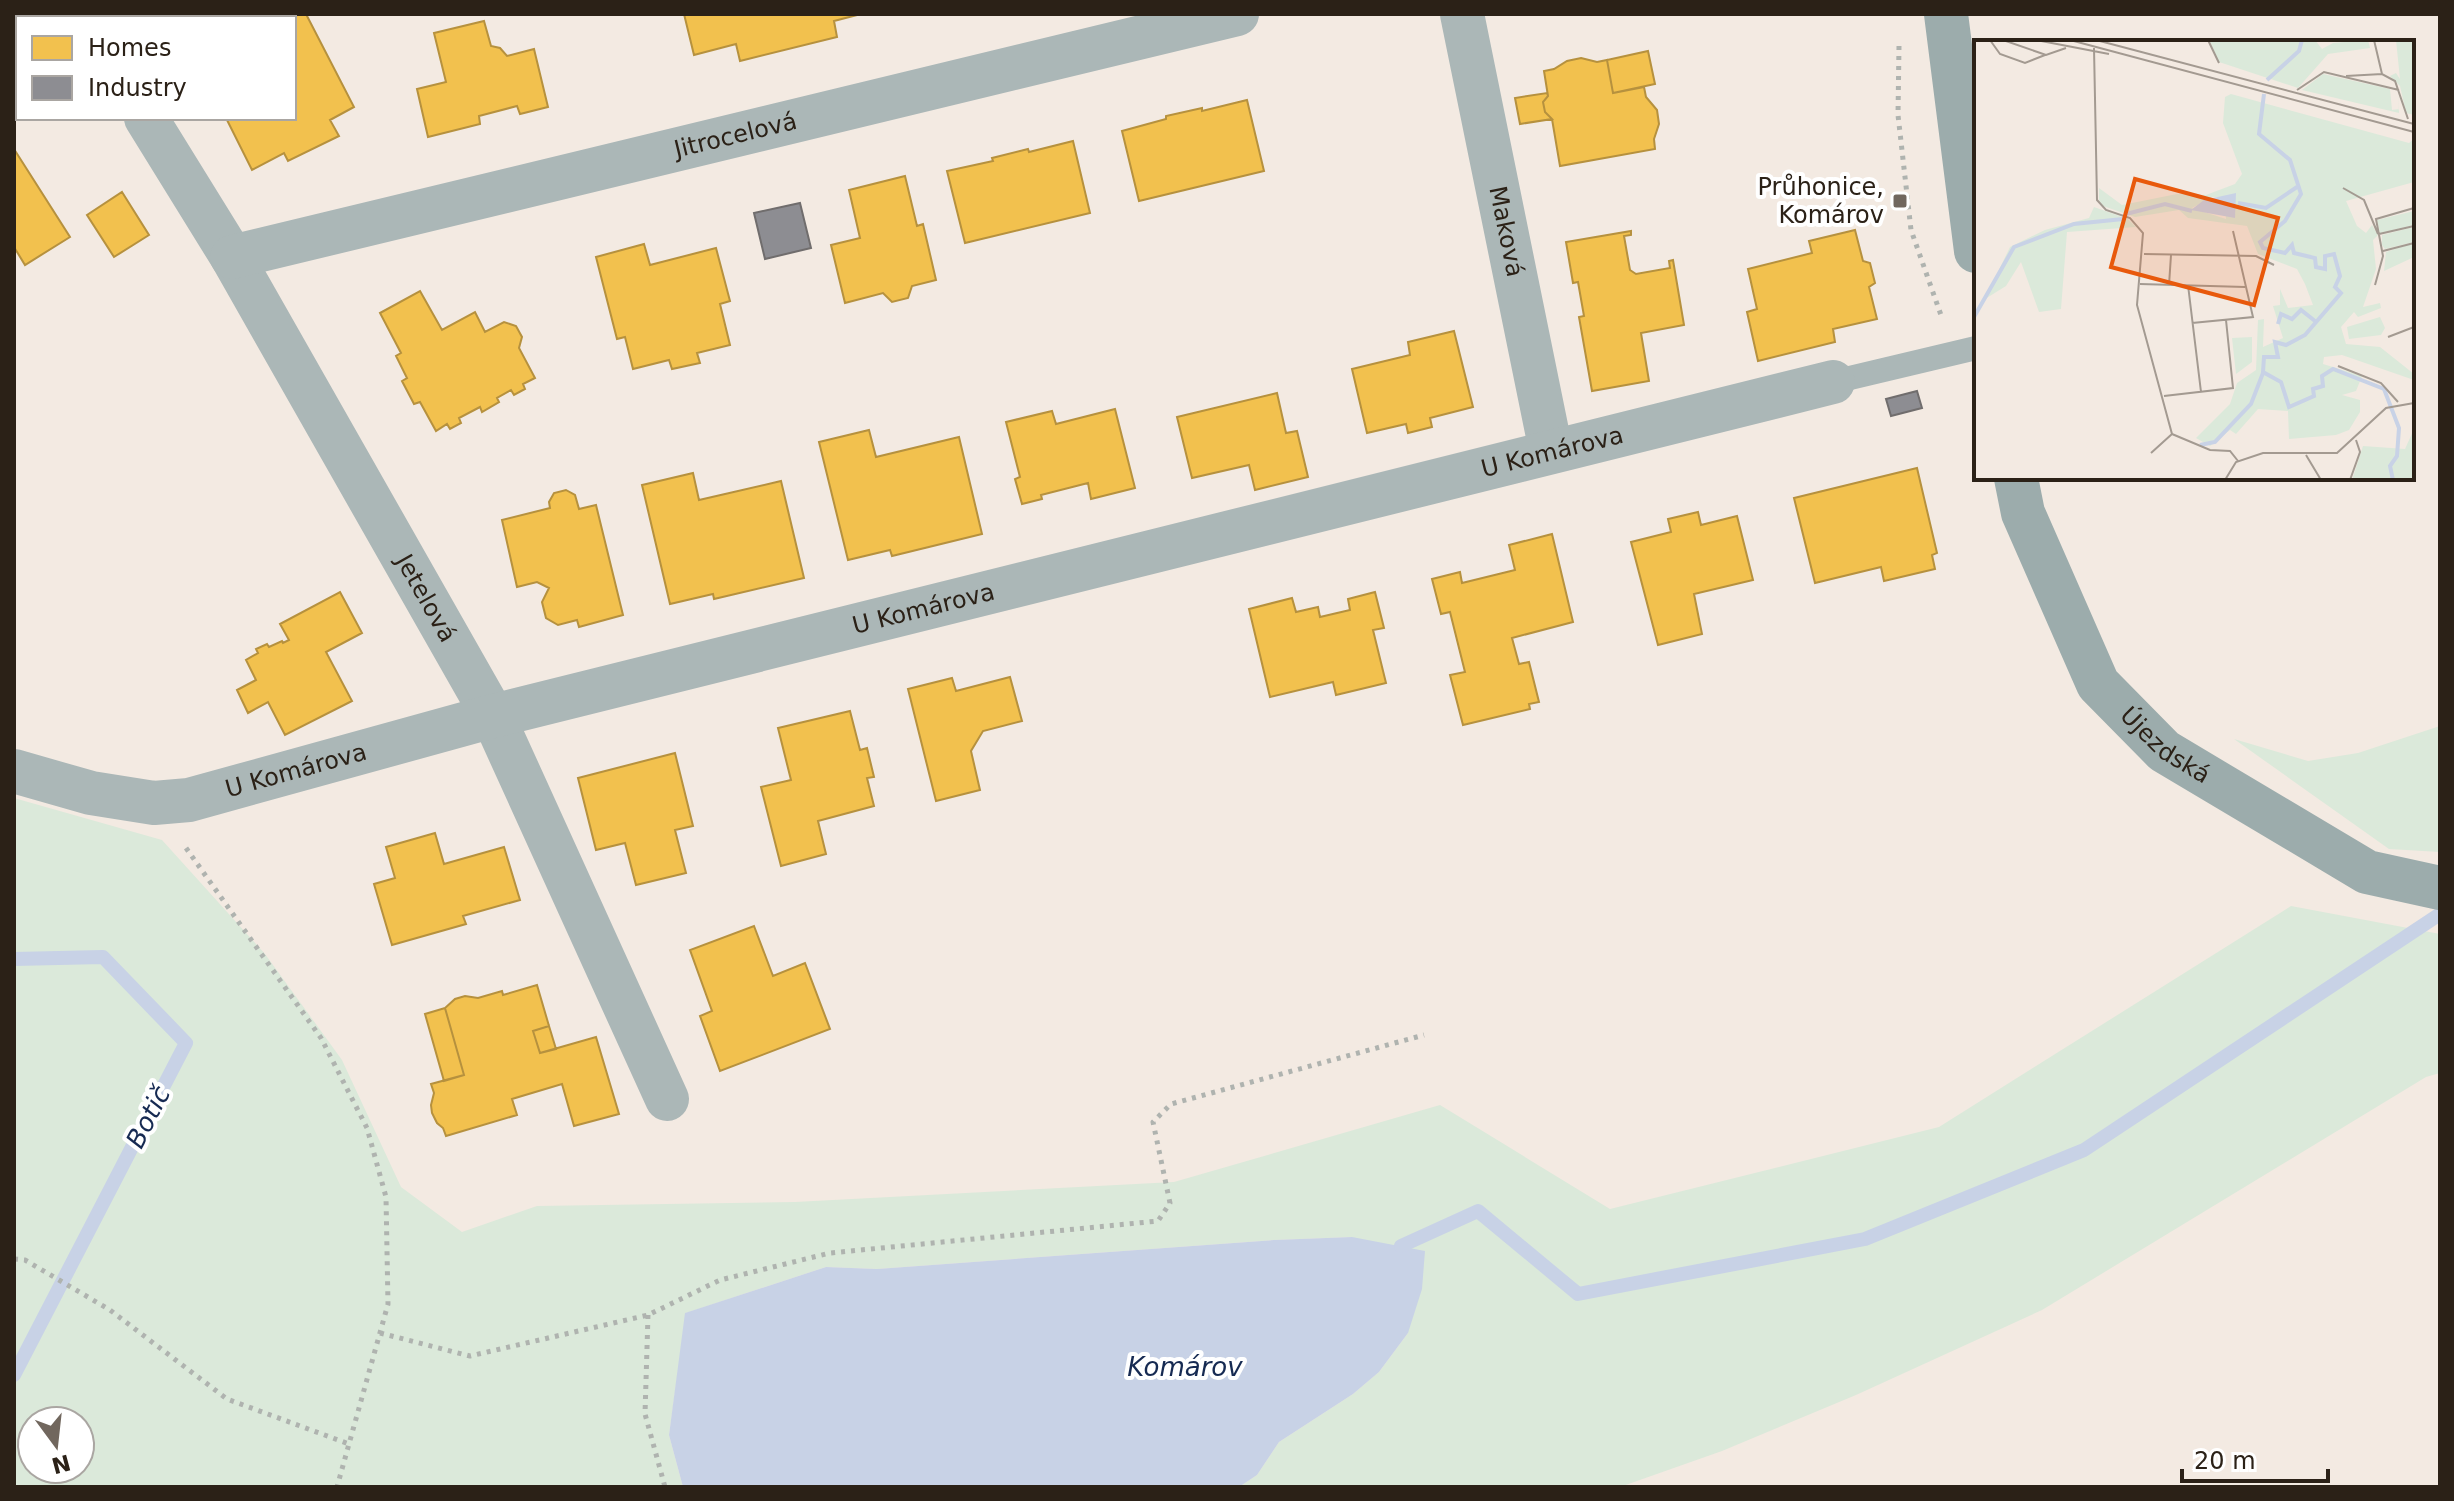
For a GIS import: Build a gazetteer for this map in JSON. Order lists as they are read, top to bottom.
{
  "streets": {
    "street": [
      "Jitrocelová",
      "Maková",
      "U Komárova",
      "Jetelová",
      "Újezdská"
    ]
  },
  "crossings": [
    ["Jitrocelová", "Jetelová"],
    ["Maková", "U Komárova"],
    ["U Komárova", "Jetelová"]
  ],
  "water": ["Botič", "Komárov"],
  "places": {
    "transit": ["Průhonice, Komárov"]
  },
  "legend": ["Homes", "Industry"],
  "scale_bar": "20 m",
  "north": "bottom"
}
